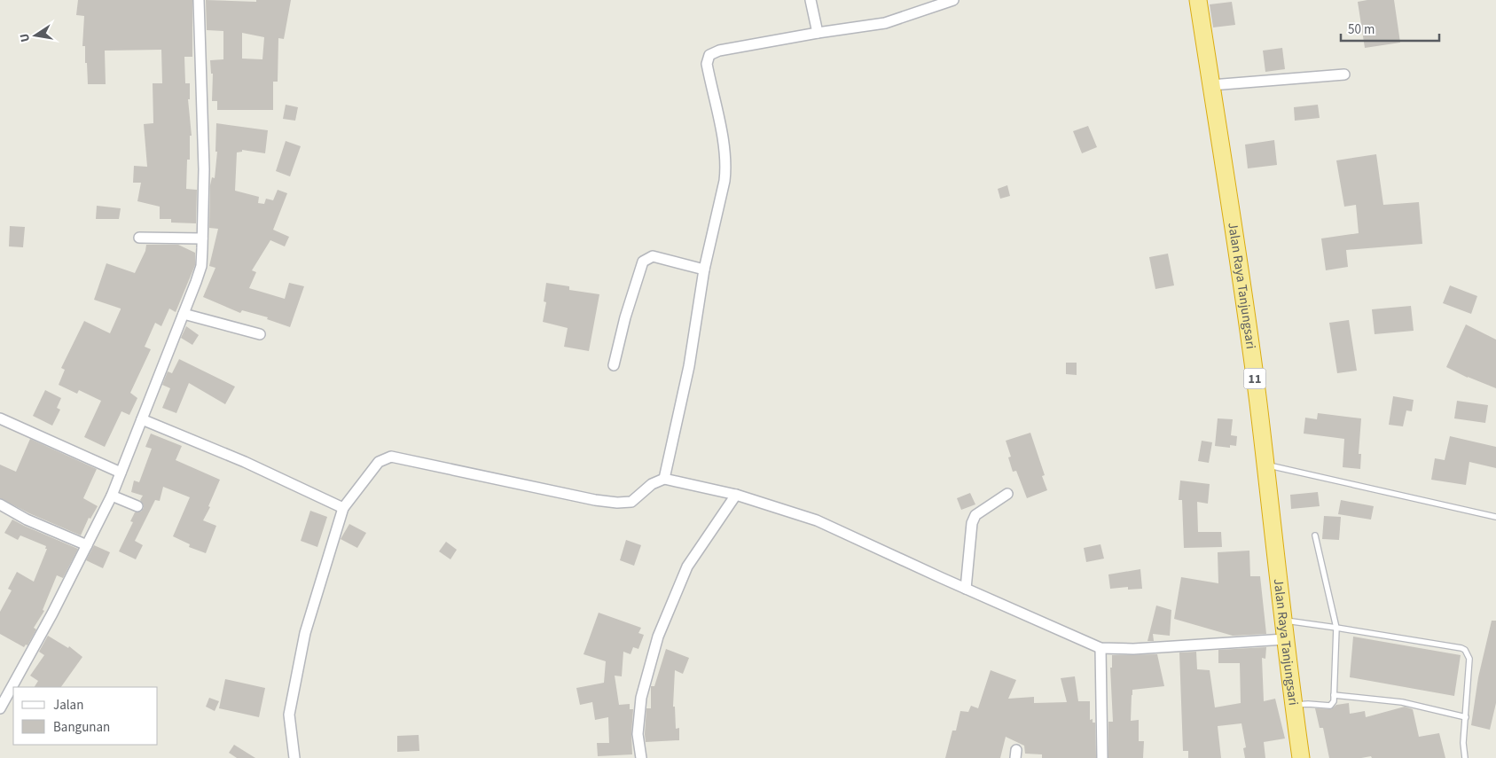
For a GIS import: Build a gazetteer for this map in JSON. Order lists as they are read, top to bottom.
{
  "streets": {
    "highway": ["Jalan Raya Tanjungsari", "11"]
  },
  "legend": ["Jalan", "Bangunan"],
  "scale_bar": "50 m",
  "north": "left"
}
